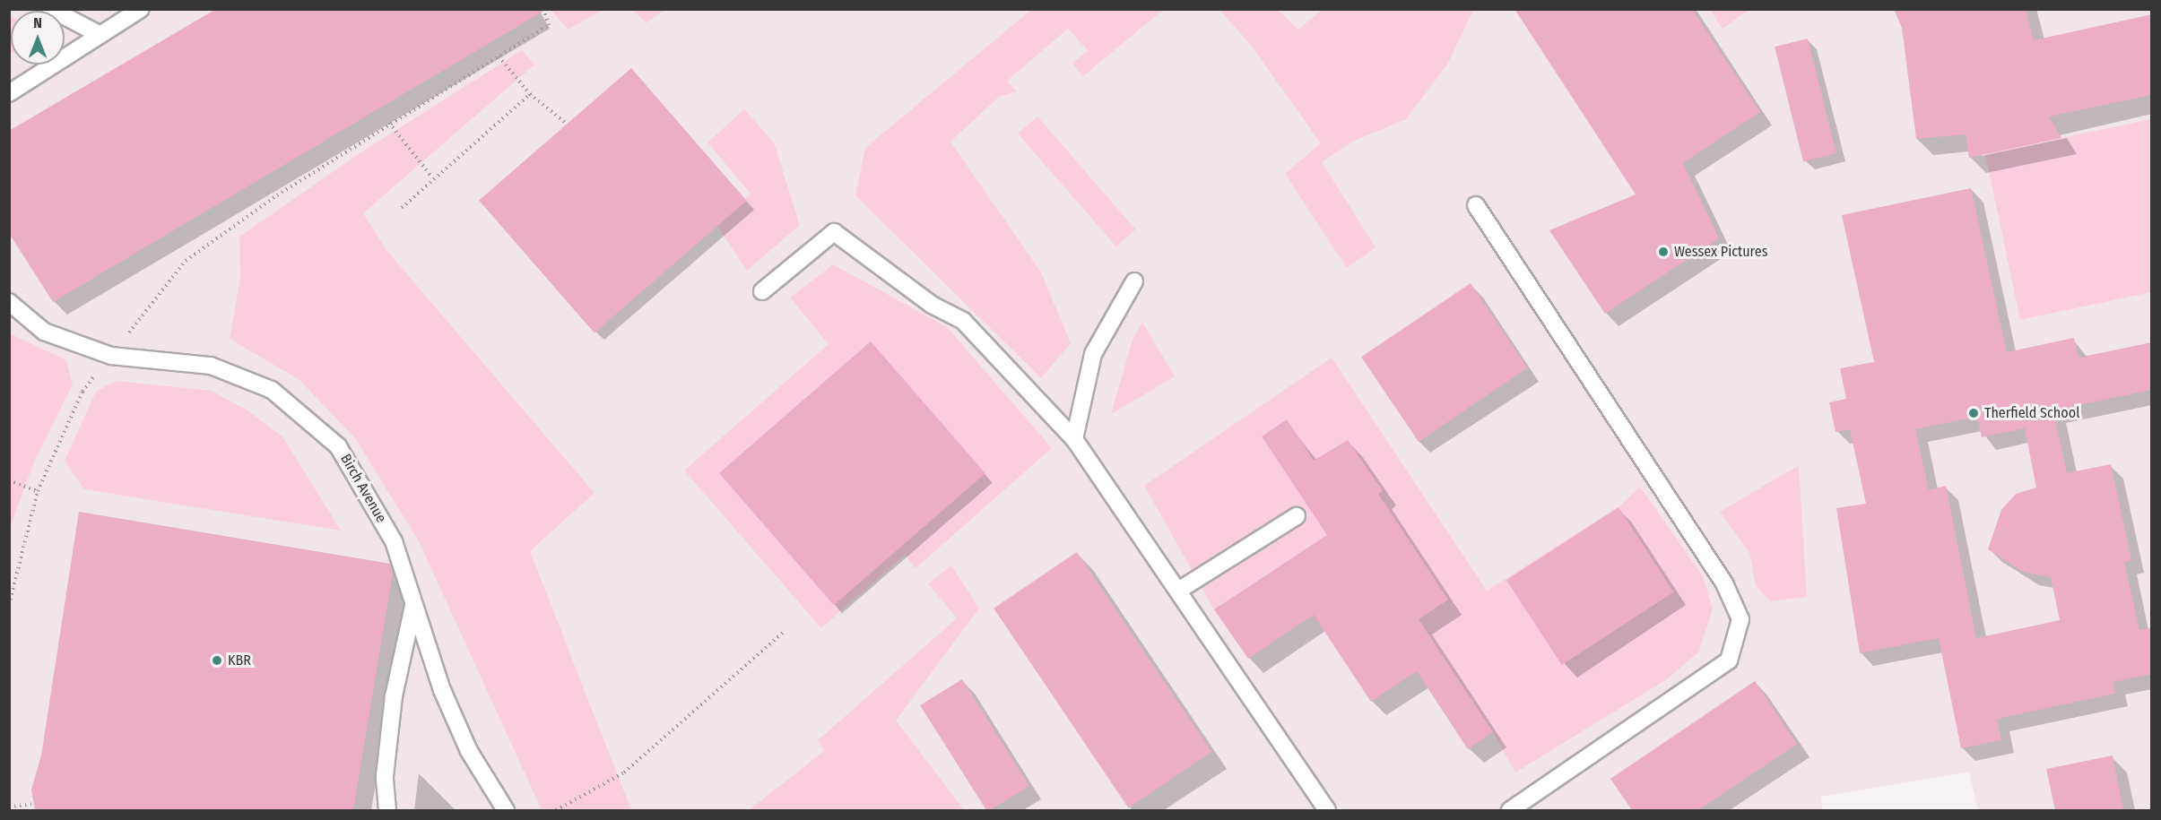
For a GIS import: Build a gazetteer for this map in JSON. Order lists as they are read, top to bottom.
{
  "streets": {
    "lane": ["Birch Avenue"]
  },
  "places": ["Wessex Pictures", "Therfield School", "KBR"],
  "north": "top"
}
